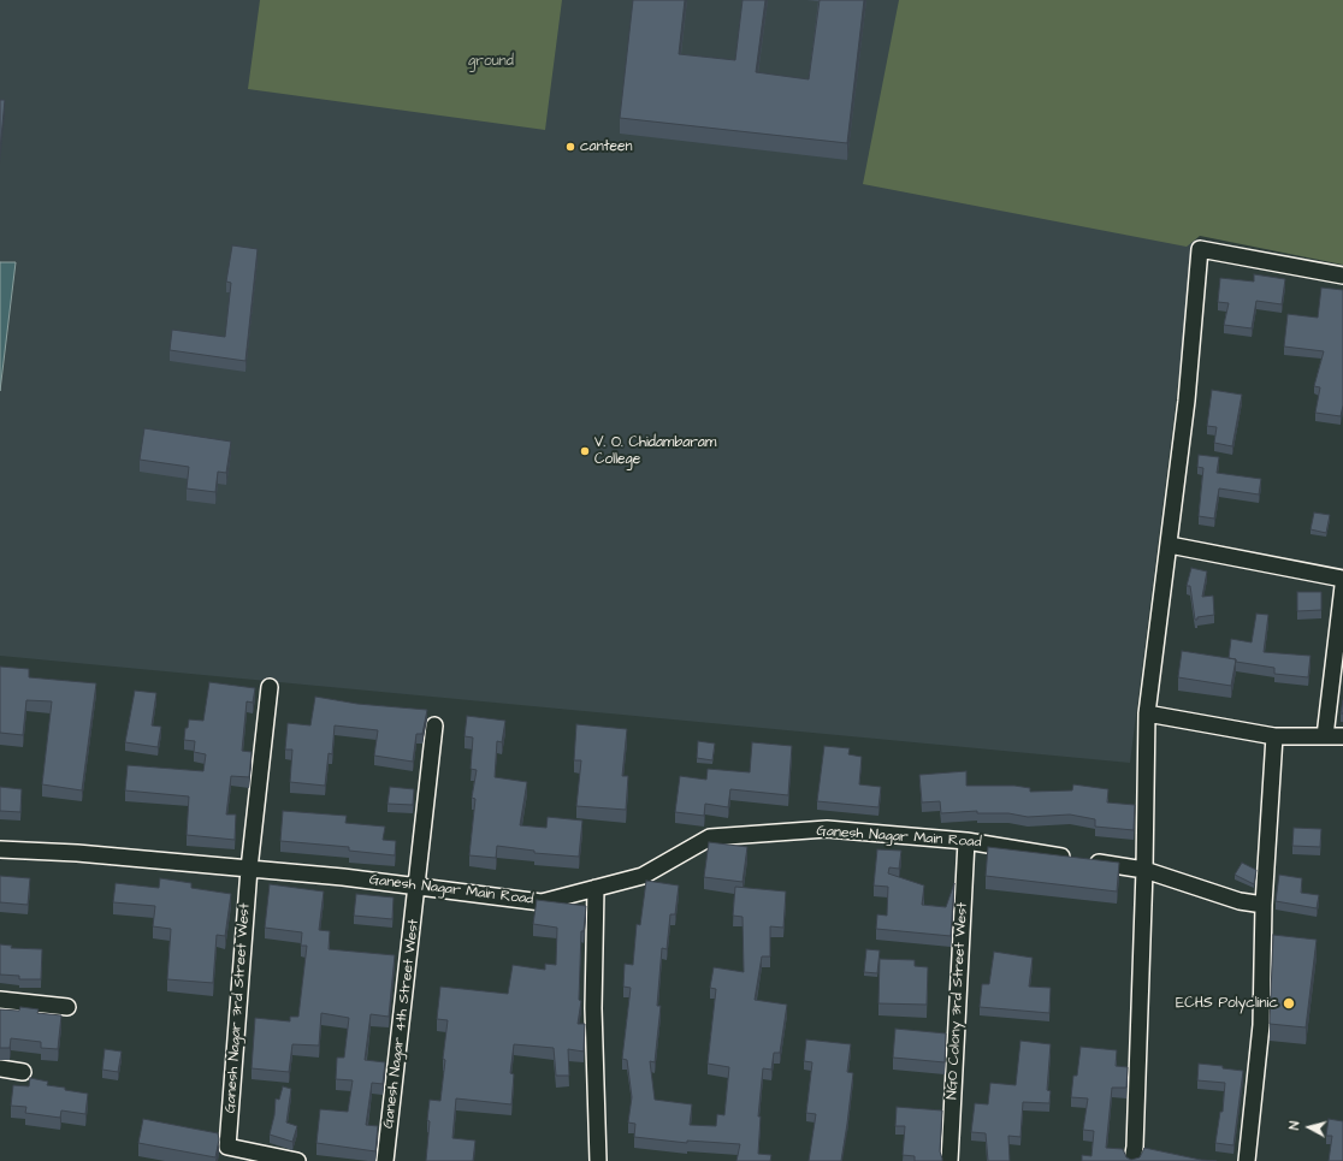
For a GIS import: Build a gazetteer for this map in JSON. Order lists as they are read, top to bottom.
{
  "streets": {
    "street": [
      "Ganesh Nagar Main Road",
      "NGO Colony 3rd Street West",
      "Ganesh Nagar 3rd Street West",
      "Ganesh Nagar 4th Street West"
    ]
  },
  "crossings": [
    ["Ganesh Nagar Main Road", "NGO Colony 3rd Street West"],
    ["Ganesh Nagar Main Road", "Ganesh Nagar 3rd Street West"],
    ["Ganesh Nagar Main Road", "Ganesh Nagar 4th Street West"]
  ],
  "parks": ["ground"],
  "places": ["canteen", "V. O. Chidambaram College", "ECHS Polyclinic"],
  "north": "left"
}
